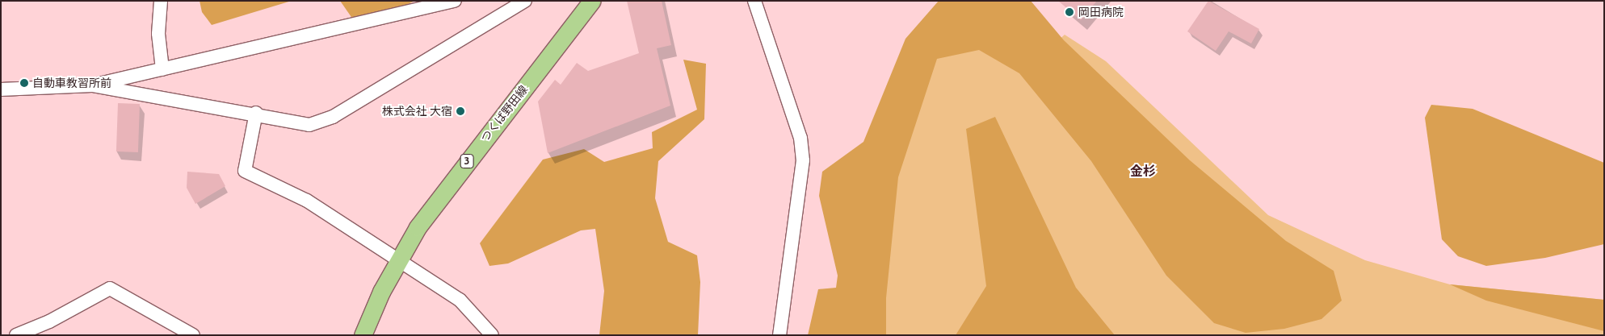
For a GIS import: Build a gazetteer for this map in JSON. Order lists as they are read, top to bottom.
{
  "streets": {
    "main road": ["つくば野田線", "3"]
  },
  "districts": ["金杉"],
  "places": ["岡田病院", "自動車教習所前", "株式会社 大宿"]
}
